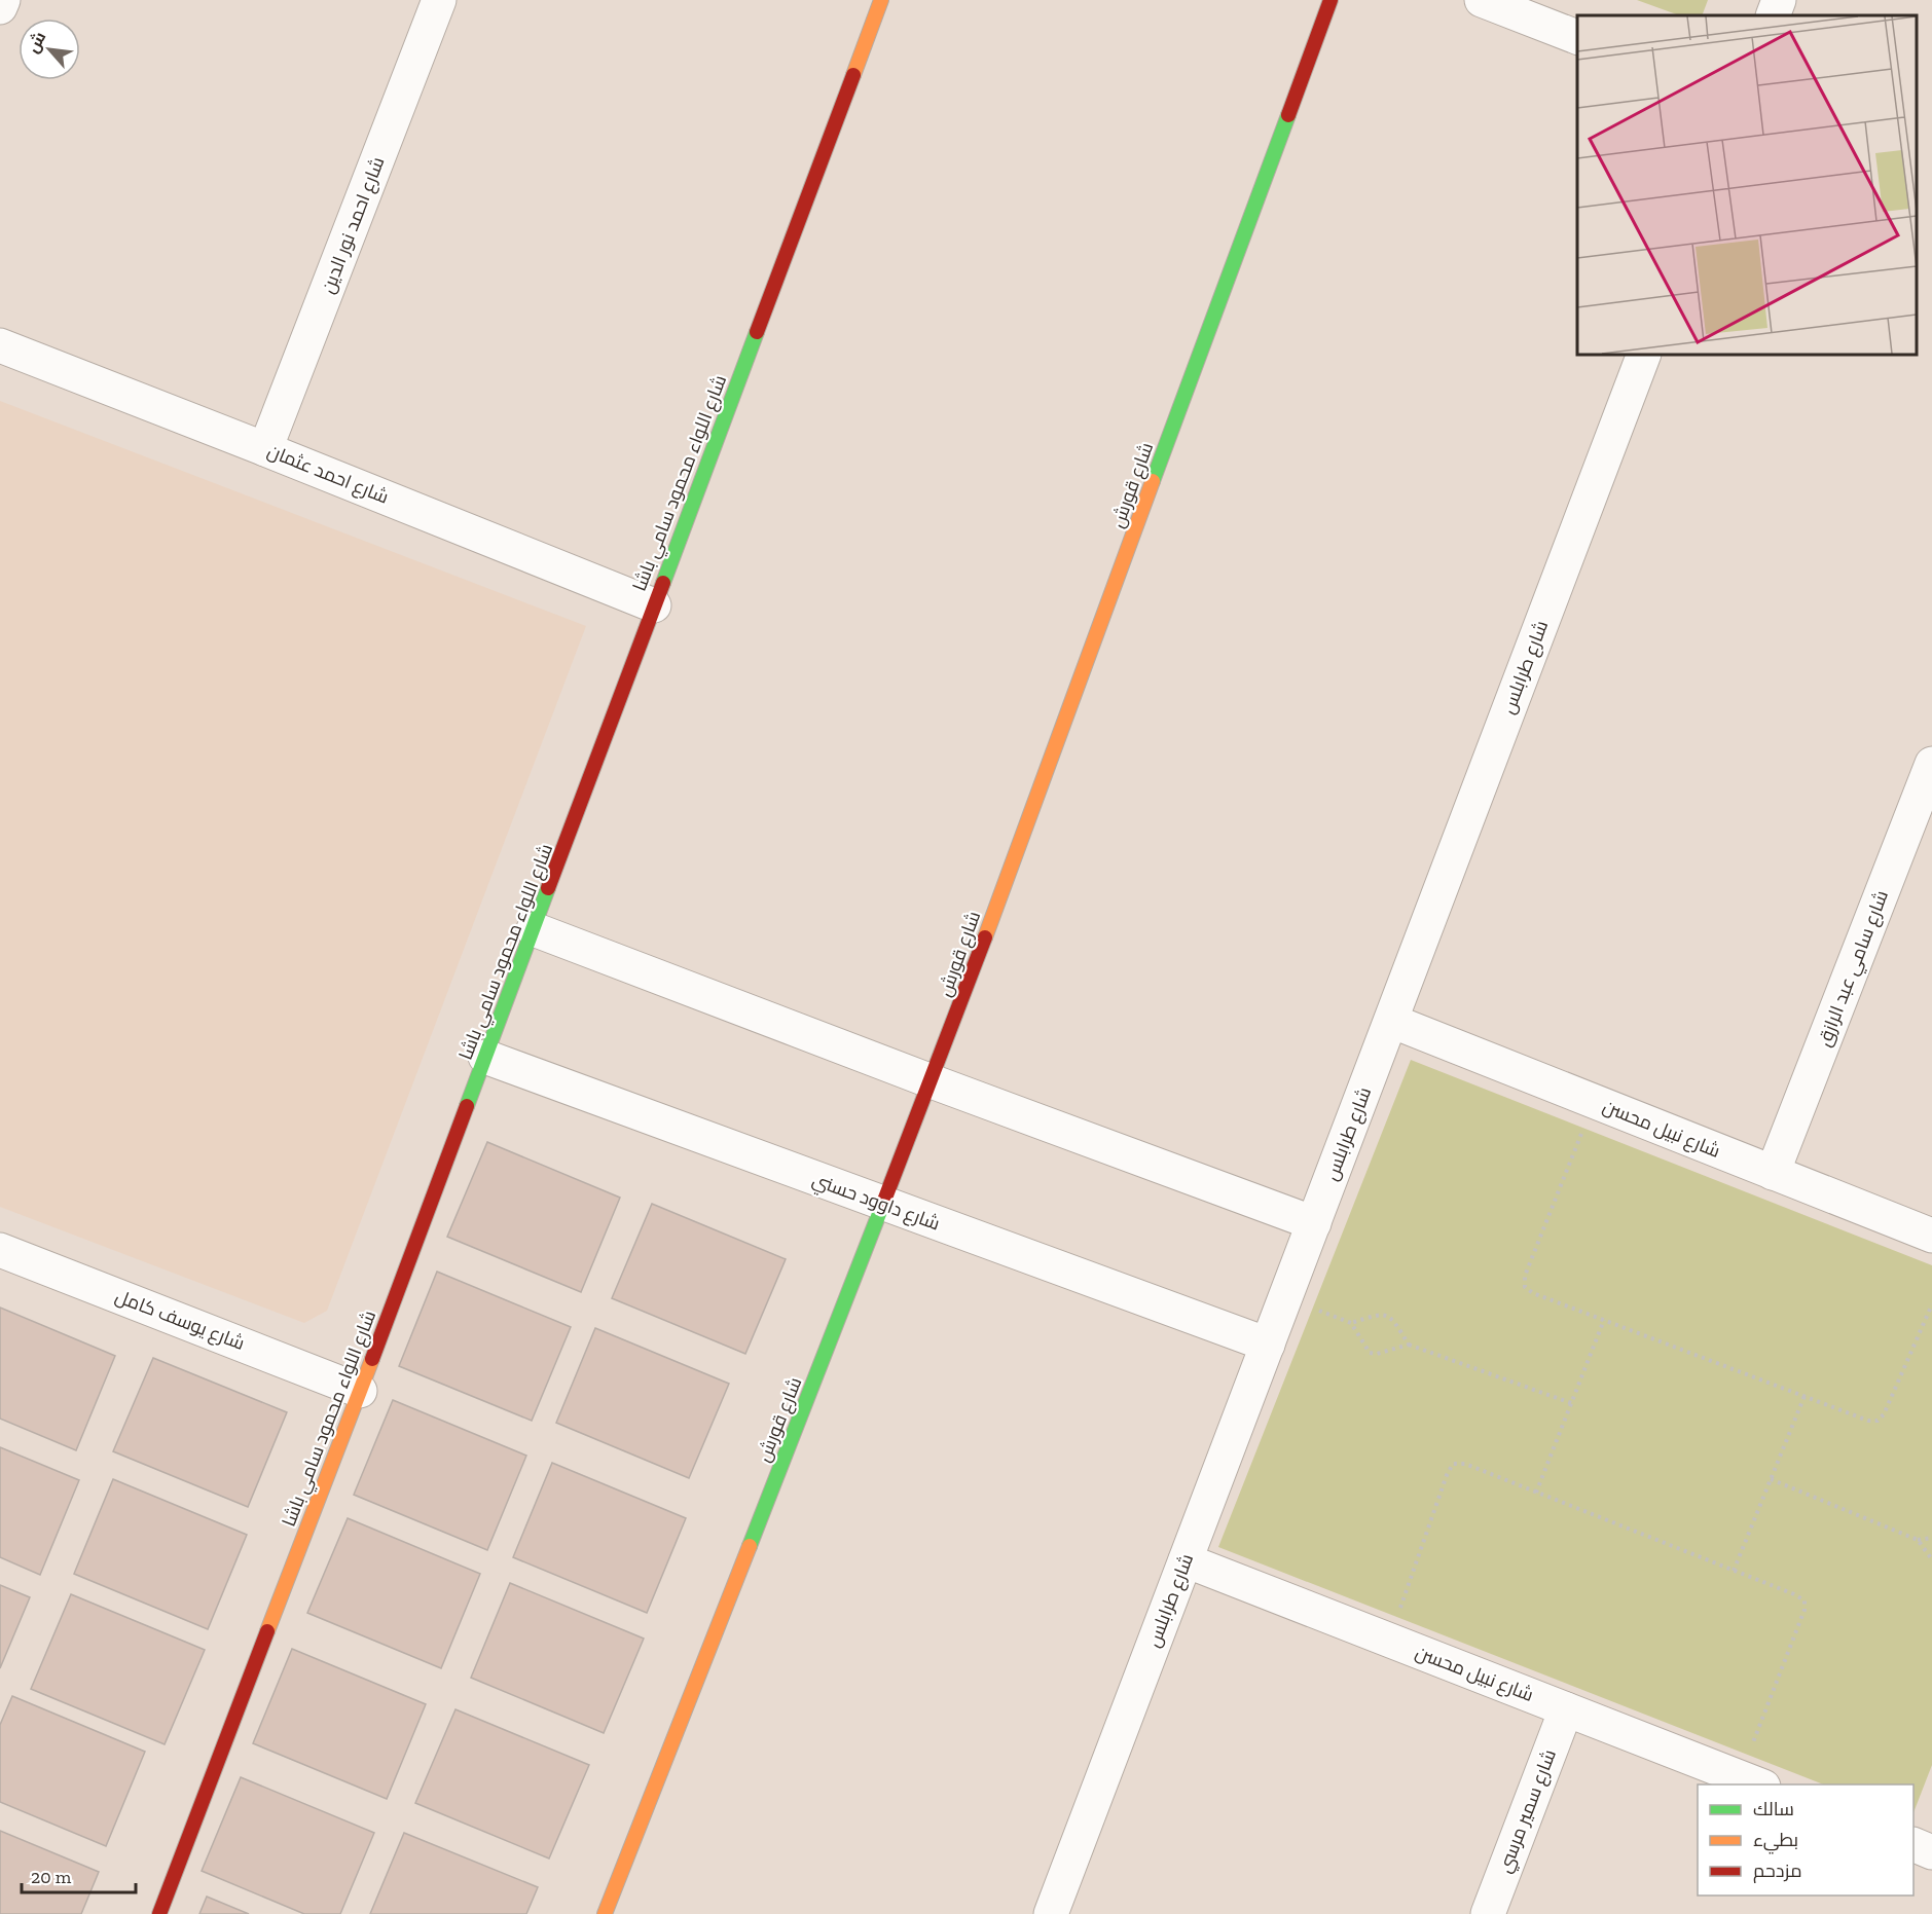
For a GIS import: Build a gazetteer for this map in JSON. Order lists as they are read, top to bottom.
{
  "streets": {
    "street": [
      "شارع احمد نور الدين",
      "شارع احمد عثمان",
      "شارع اللواء محمود سامي باشا",
      "شارع قورش",
      "شارع طرابلس",
      "شارع سامي عبد الرازق",
      "شارع نبيل محسن",
      "شارع داوود حسني",
      "شارع يوسف كامل",
      "شارع سمير مرسي"
    ]
  },
  "crossings": [
    ["شارع احمد نور الدين", "شارع احمد عثمان"],
    ["شارع احمد عثمان", "شارع اللواء محمود سامي باشا"],
    ["شارع اللواء محمود سامي باشا", "شارع داوود حسني"],
    ["شارع اللواء محمود سامي باشا", "شارع يوسف كامل"],
    ["شارع قورش", "شارع داوود حسني"],
    ["شارع طرابلس", "شارع نبيل محسن"],
    ["شارع طرابلس", "شارع داوود حسني"],
    ["شارع سامي عبد الرازق", "شارع نبيل محسن"],
    ["شارع نبيل محسن", "شارع سمير مرسي"]
  ],
  "legend": ["سالك", "بطيء", "مزدحم"],
  "scale_bar": "20 m",
  "north": "top left"
}
